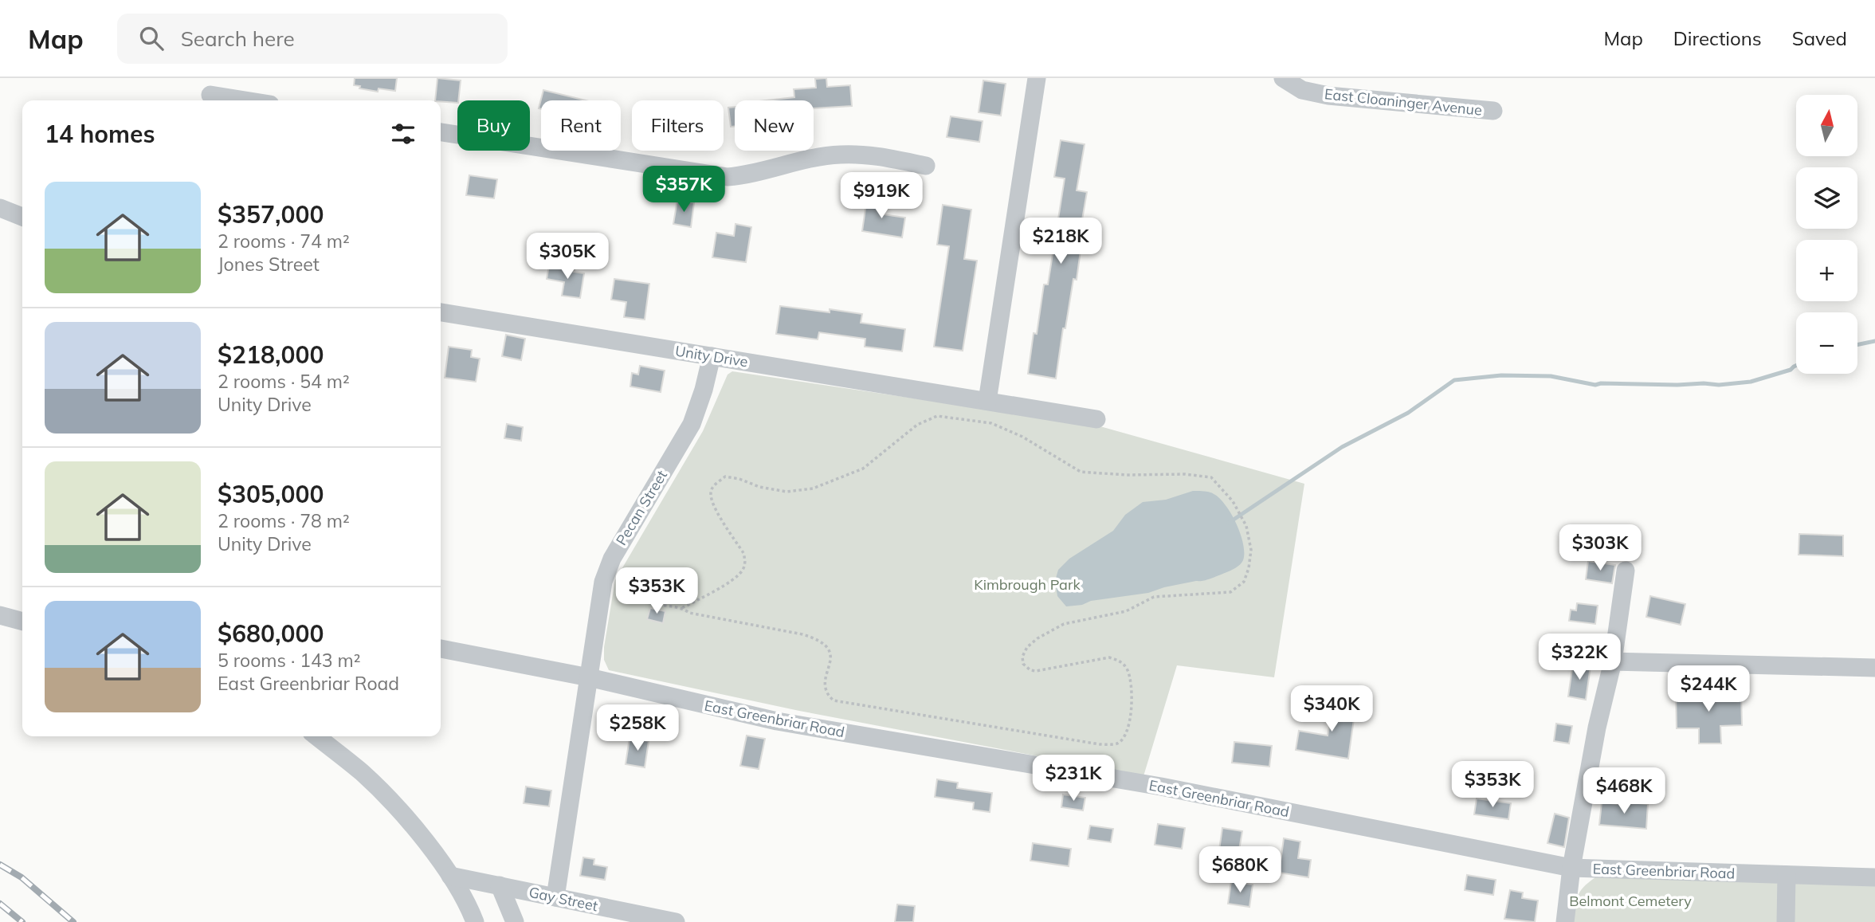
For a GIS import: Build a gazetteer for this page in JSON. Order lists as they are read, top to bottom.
{
  "streets": {
    "street": [
      "East Cloaninger Avenue",
      "Unity Drive",
      "Pecan Street",
      "East Greenbriar Road",
      "Gay Street"
    ]
  },
  "crossings": [
    ["Unity Drive", "Pecan Street"],
    ["Pecan Street", "East Greenbriar Road"],
    ["Pecan Street", "Gay Street"]
  ],
  "parks": ["Kimbrough Park", "Belmont Cemetery"],
  "north": "top",
  "page": {
    "header": "Map",
    "search": "Search here",
    "nav": ["Map", "Directions", "Saved"],
    "map_buttons": ["+", "−"],
    "chip": [
      "Buy",
      "Rent",
      "Filters",
      "New"
    ],
    "heading": "14 homes",
    "price": [
      "$357K",
      "$919K",
      "$218K",
      "$305K",
      "$303K",
      "$353K",
      "$322K",
      "$244K",
      "$340K",
      "$258K",
      "$231K",
      "$353K",
      "$468K",
      "$680K"
    ],
    "list": [
      {
        "name": "$357,000",
        "note": "2 rooms · 74 m² · Jones Street"
      },
      {
        "name": "$218,000",
        "note": "2 rooms · 54 m² · Unity Drive"
      },
      {
        "name": "$305,000",
        "note": "2 rooms · 78 m² · Unity Drive"
      },
      {
        "name": "$680,000",
        "note": "5 rooms · 143 m² · East Greenbriar Road"
      }
    ]
  }
}
